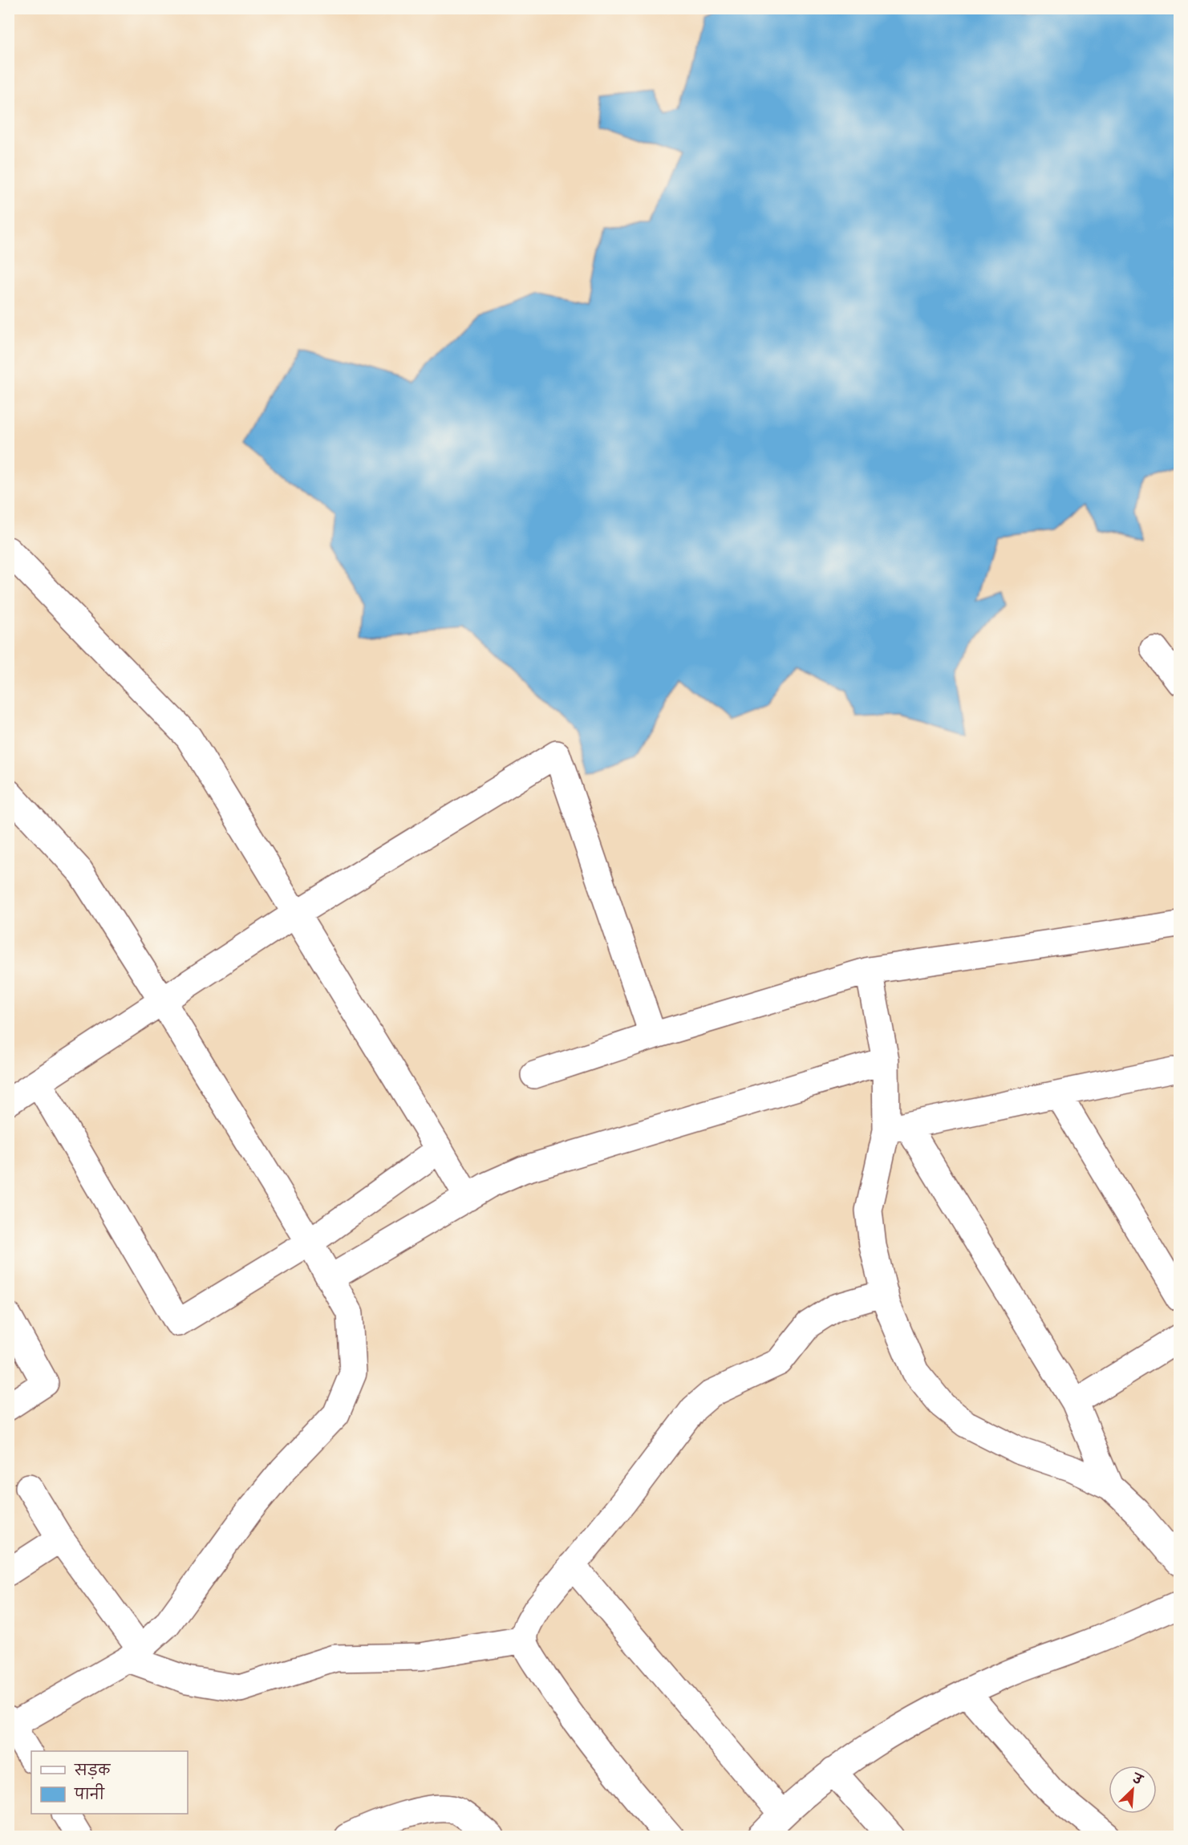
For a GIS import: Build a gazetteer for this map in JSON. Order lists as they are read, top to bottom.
{
  "legend": ["सड़क", "पानी"],
  "north": "top right"
}
